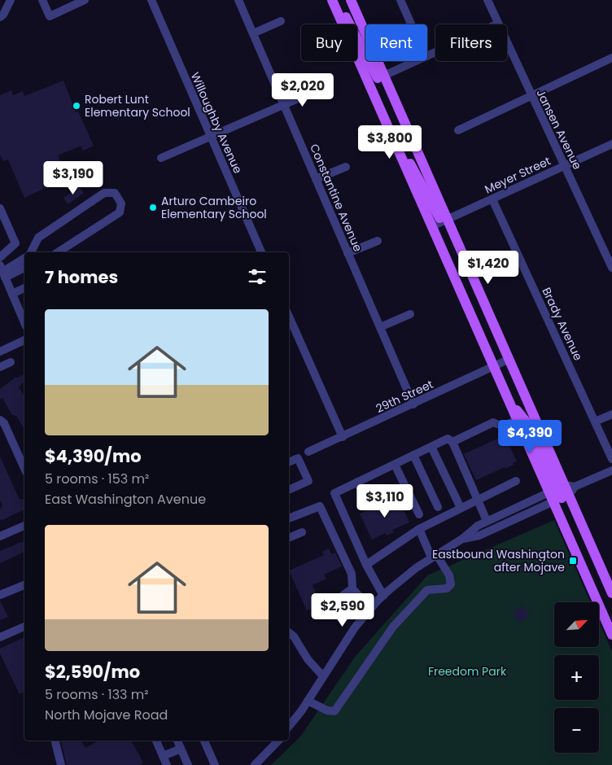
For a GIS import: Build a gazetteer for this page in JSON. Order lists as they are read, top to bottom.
{
  "streets": {
    "street": [
      "Willoughby Avenue",
      "Jansen Avenue",
      "Meyer Street",
      "Constantine Avenue",
      "Brady Avenue",
      "29th Street"
    ]
  },
  "crossings": [
    ["Jansen Avenue", "Meyer Street"],
    ["Meyer Street", "Brady Avenue"],
    ["Constantine Avenue", "29th Street"]
  ],
  "parks": ["Freedom Park"],
  "places": {
    "other": ["Robert Lunt Elementary School", "Arturo Cambeiro Elementary School"],
    "transit": ["Eastbound Washington after Mojave"]
  },
  "north": "top right",
  "page": {
    "chip": ["Buy", "Rent", "Filters"],
    "price": [
      "$2,020",
      "$3,800",
      "$3,190",
      "$1,420",
      "$4,390",
      "$3,110",
      "$2,590"
    ],
    "heading": "7 homes",
    "list": [
      {
        "name": "$4,390/mo",
        "note": "5 rooms · 153 m² · East Washington Avenue"
      },
      {
        "name": "$2,590/mo",
        "note": "5 rooms · 133 m² · North Mojave Road"
      }
    ],
    "map_buttons": ["+", "−"]
  }
}
